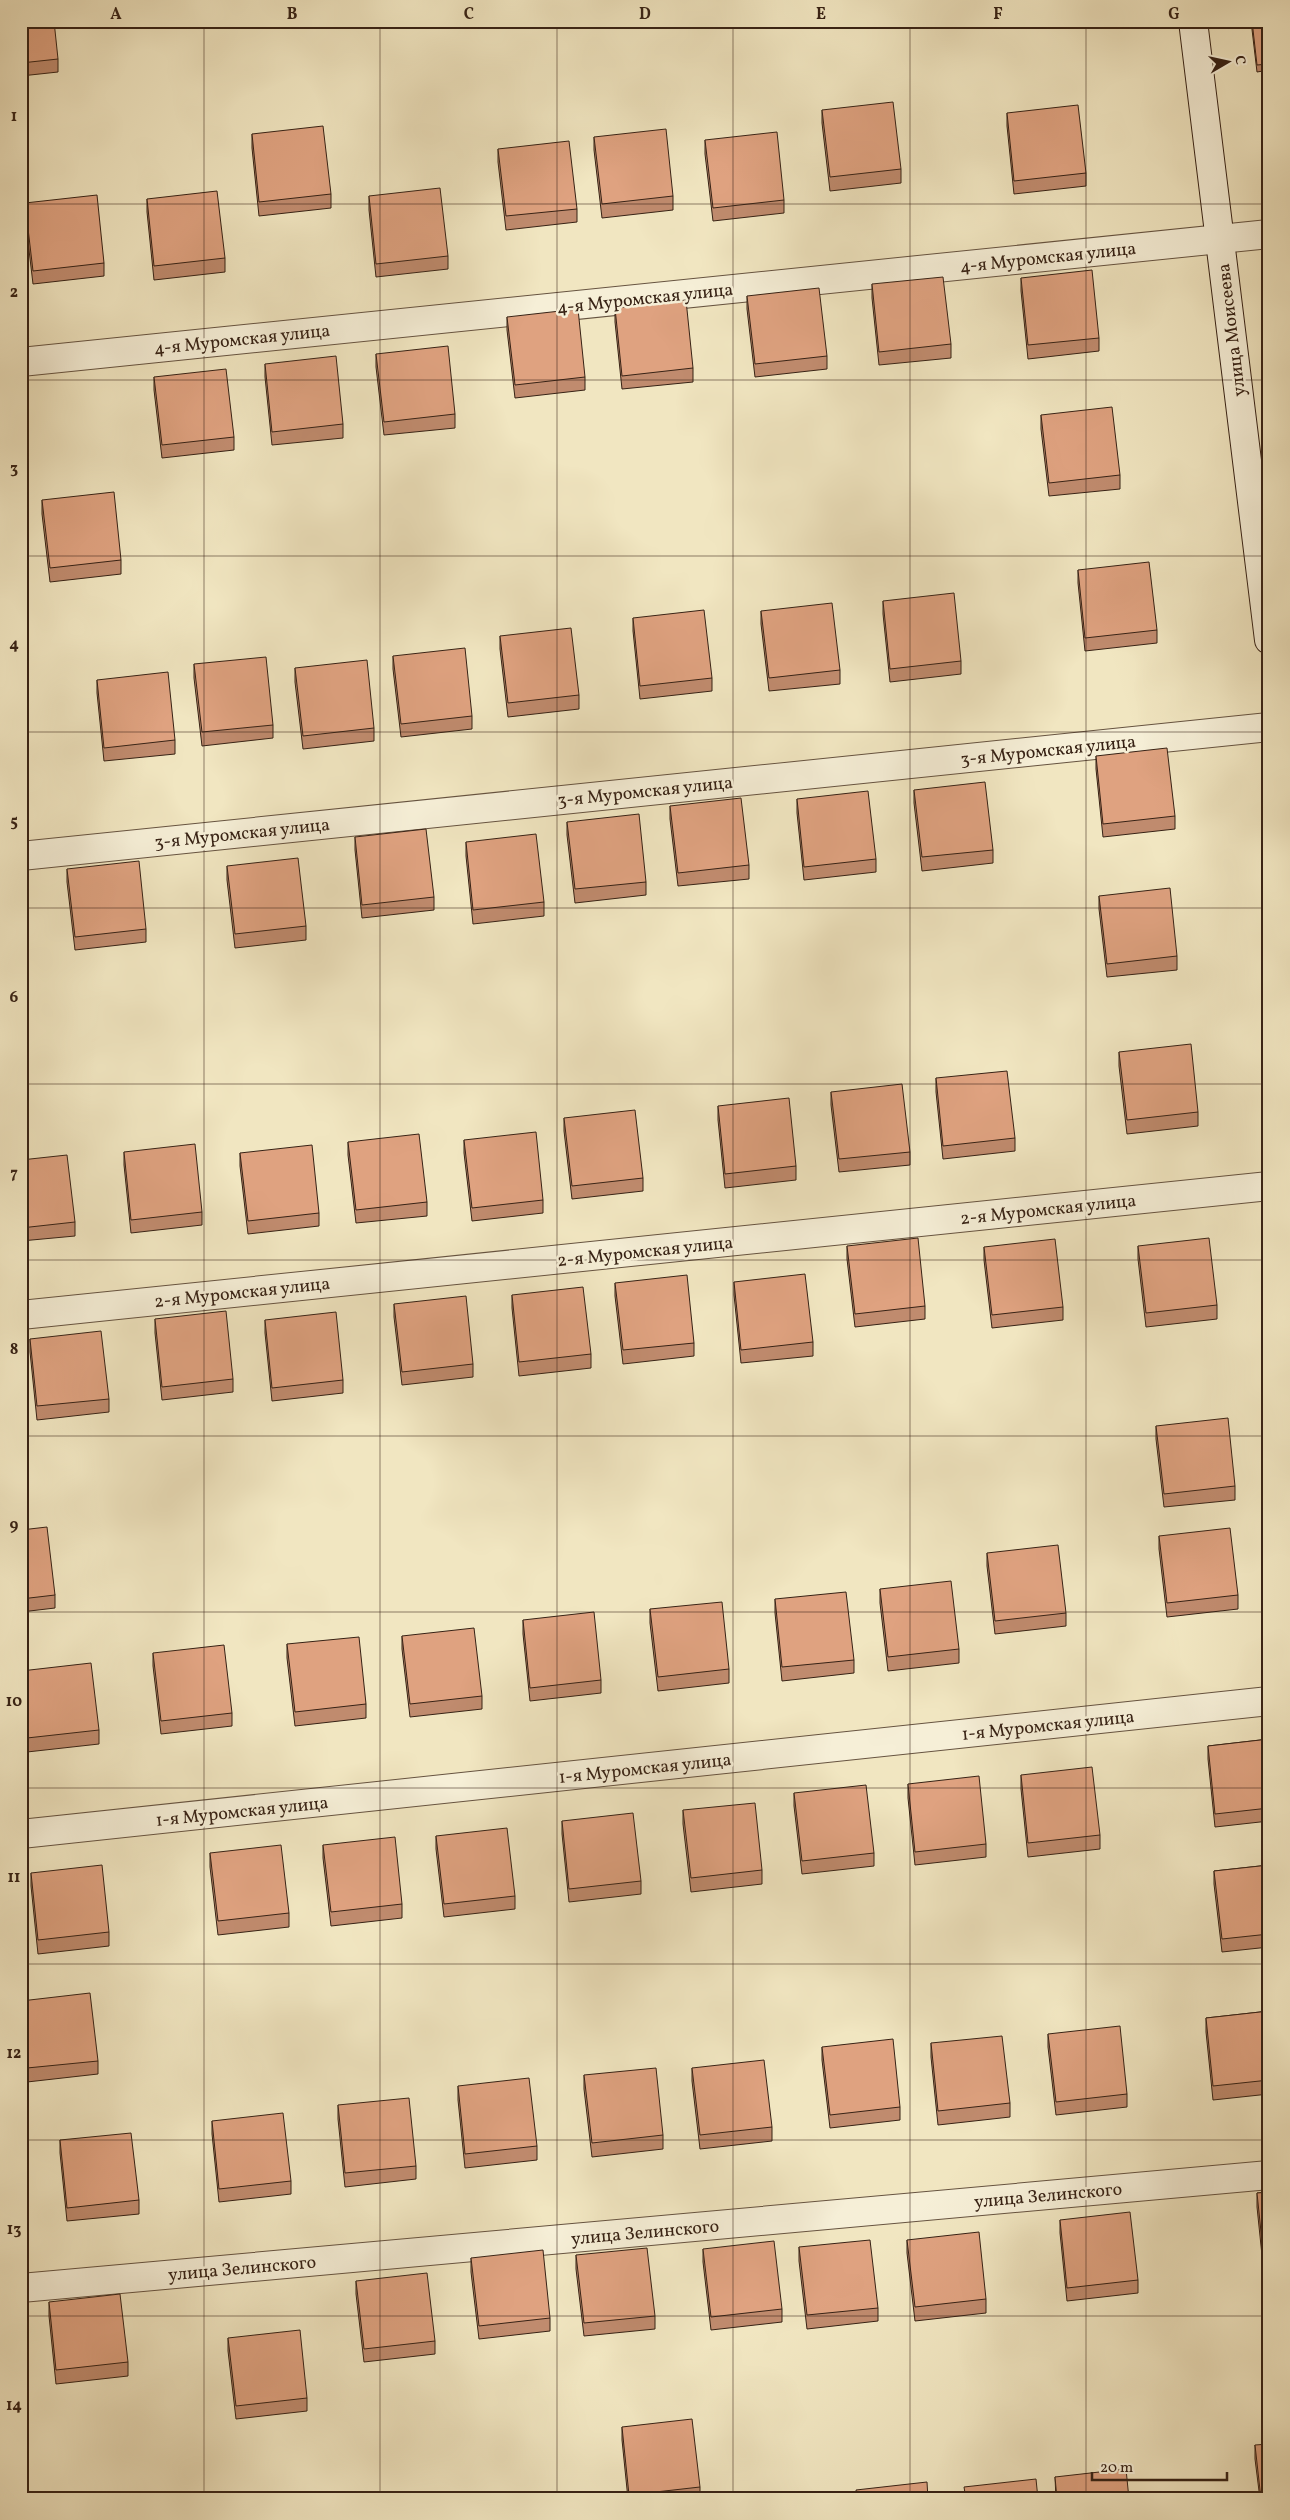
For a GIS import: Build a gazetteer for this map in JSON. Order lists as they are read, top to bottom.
{
  "streets": {
    "street": [
      "4-я Муромская улица",
      "улица Моисеева",
      "3-я Муромская улица",
      "2-я Муромская улица",
      "1-я Муромская улица",
      "улица Зелинского"
    ]
  },
  "crossings": [
    ["4-я Муромская улица", "улица Моисеева"]
  ],
  "scale_bar": "20 m",
  "north": "right",
  "grid": {
    "columns": [
      "A",
      "B",
      "C",
      "D",
      "E",
      "F",
      "G"
    ],
    "rows": [
      "1",
      "2",
      "3",
      "4",
      "5",
      "6",
      "7",
      "8",
      "9",
      "10",
      "11",
      "12",
      "13",
      "14"
    ]
  }
}
